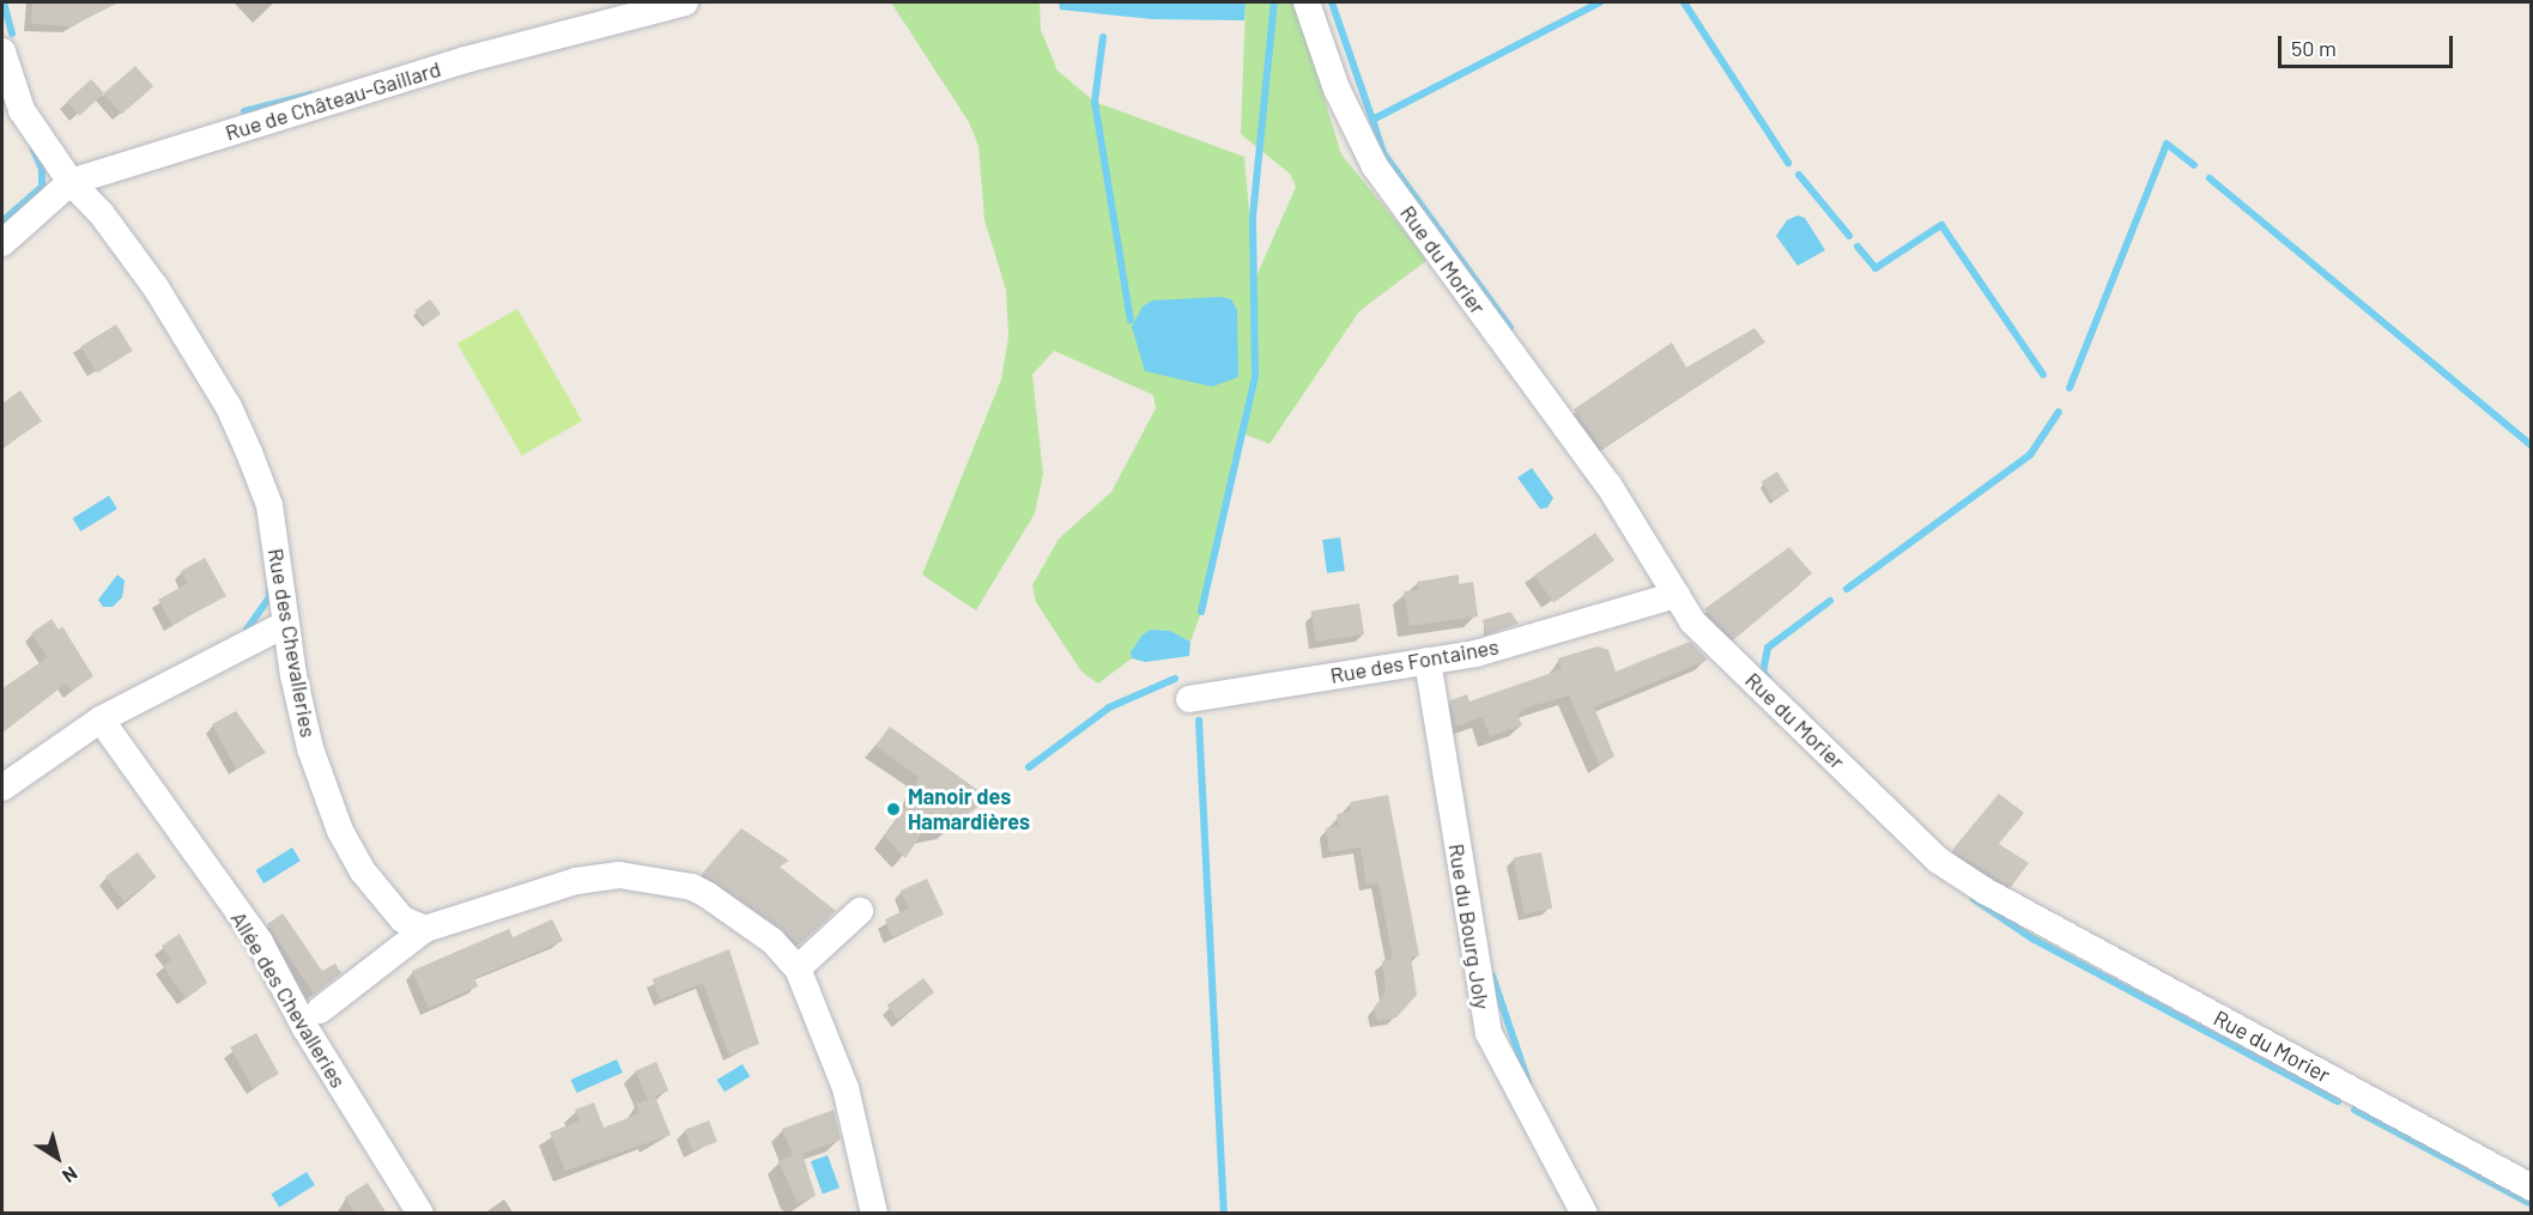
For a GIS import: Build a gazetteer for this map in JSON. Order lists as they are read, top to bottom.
{
  "streets": {
    "street": [
      "Rue de Château-Gaillard",
      "Rue du Morier",
      "Rue des Chevalleries",
      "Rue des Fontaines",
      "Rue du Bourg Joly",
      "Allée des Chevalleries"
    ]
  },
  "crossings": [
    ["Rue de Château-Gaillard", "Rue des Chevalleries"],
    ["Rue du Morier", "Rue des Fontaines"],
    ["Rue des Fontaines", "Rue du Bourg Joly"]
  ],
  "places": ["Manoir des Hamardières"],
  "scale_bar": "50 m",
  "north": "bottom right"
}
